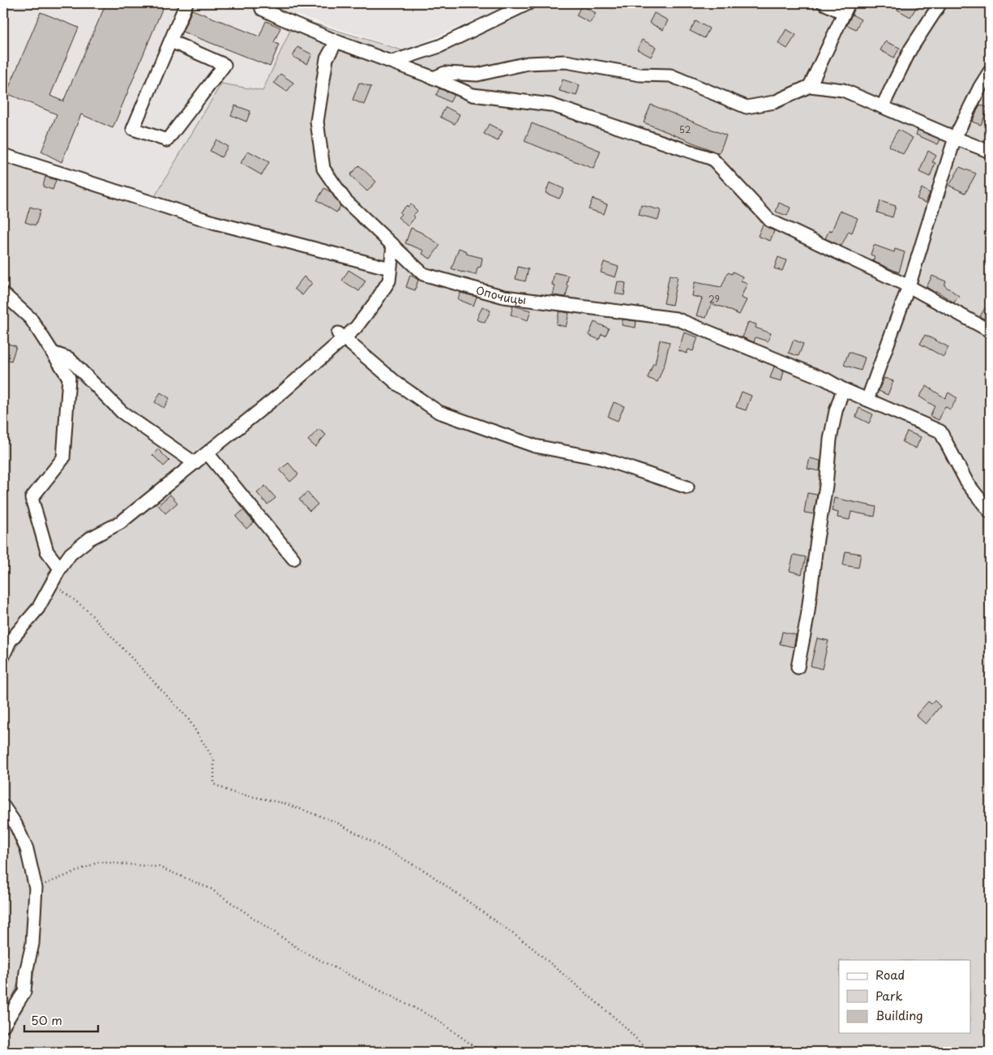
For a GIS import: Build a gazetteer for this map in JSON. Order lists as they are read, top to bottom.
{
  "streets": {
    "street": ["Опочицы"]
  },
  "house_numbers": ["52", "29"],
  "legend": ["Road", "Park", "Building"],
  "scale_bar": "50 m"
}
